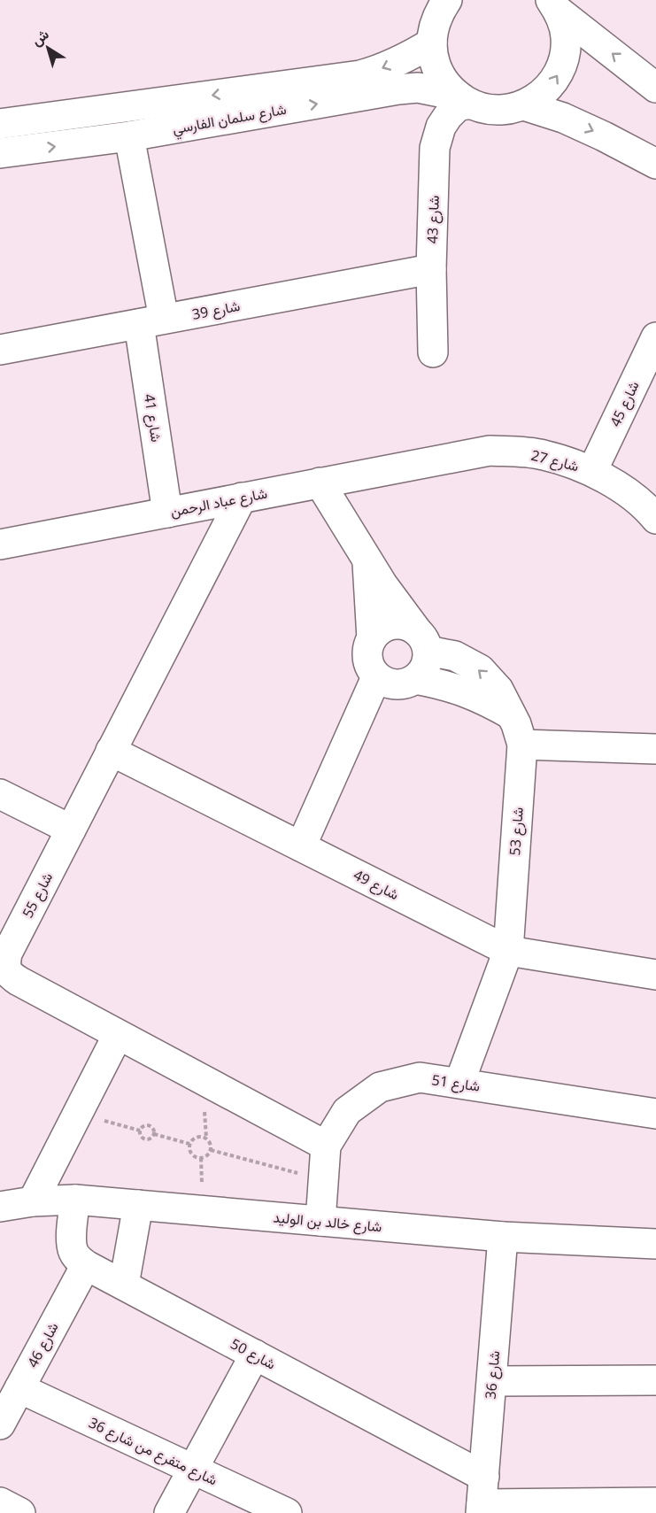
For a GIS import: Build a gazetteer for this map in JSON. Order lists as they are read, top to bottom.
{
  "streets": {
    "street": [
      "شارع سلمان الفارسي",
      "شارع 43",
      "شارع 39",
      "شارع 45",
      "شارع 41",
      "شارع 27",
      "شارع عباد الرحمن",
      "شارع 53",
      "شارع 49",
      "شارع 55",
      "شارع 51",
      "شارع خالد بن الوليد",
      "شارع 46",
      "شارع 50",
      "شارع 36",
      "شارع متفرع من شارع 36"
    ]
  },
  "crossings": [
    ["شارع سلمان الفارسي", "شارع 43"],
    ["شارع سلمان الفارسي", "شارع 41"],
    ["شارع 43", "شارع 39"],
    ["شارع 39", "شارع 41"],
    ["شارع 45", "شارع 27"],
    ["شارع 41", "شارع عباد الرحمن"],
    ["شارع 27", "شارع عباد الرحمن"],
    ["شارع عباد الرحمن", "شارع 55"],
    ["شارع 53", "شارع 49"],
    ["شارع 53", "شارع 51"],
    ["شارع 49", "شارع 55"],
    ["شارع 55", "شارع 51"],
    ["شارع 51", "شارع خالد بن الوليد"],
    ["شارع خالد بن الوليد", "شارع 50"],
    ["شارع خالد بن الوليد", "شارع 36"],
    ["شارع 46", "شارع 50"],
    ["شارع 46", "شارع متفرع من شارع 36"],
    ["شارع 50", "شارع 36"]
  ],
  "north": "top left"
}
